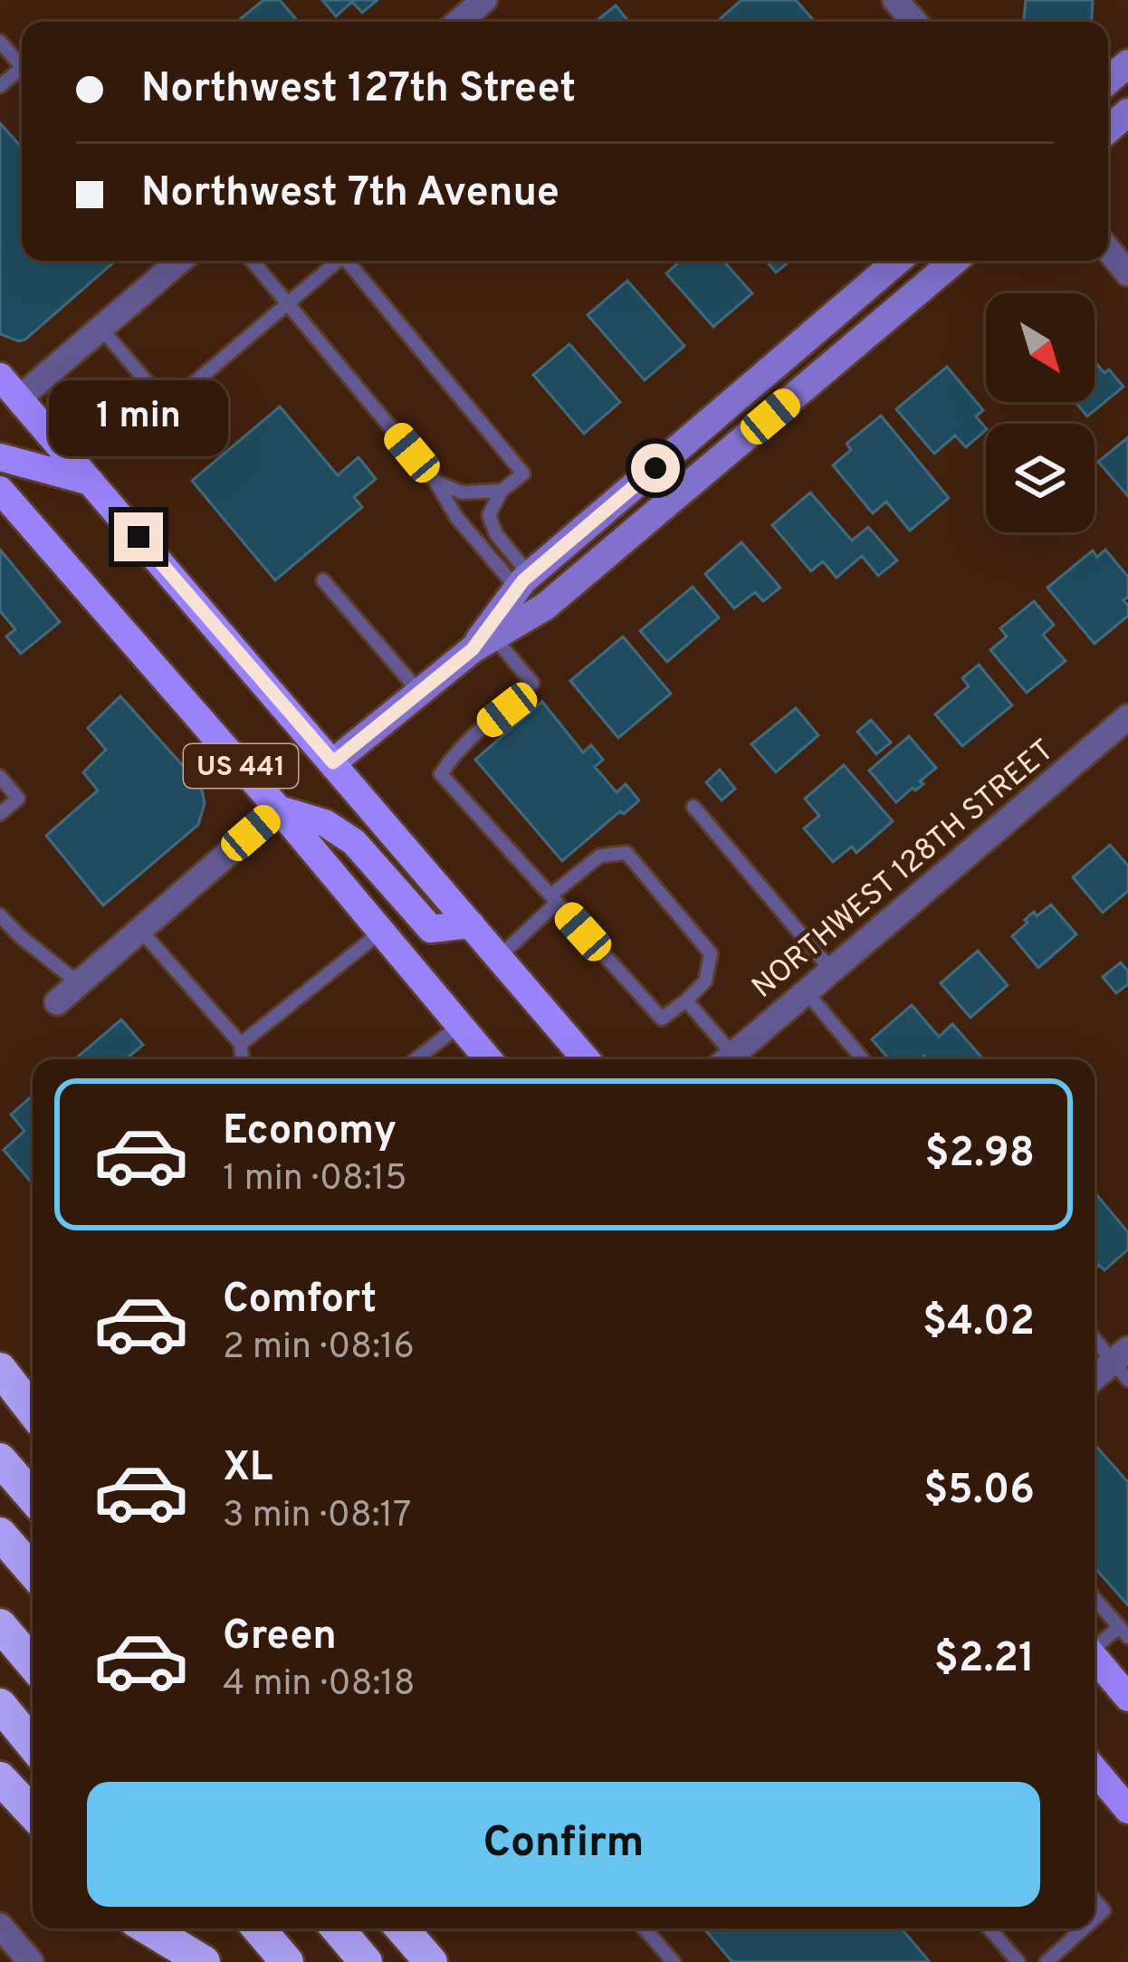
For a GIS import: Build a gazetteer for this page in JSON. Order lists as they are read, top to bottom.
{
  "streets": {
    "main road": ["US 441"],
    "street": ["NORTHWEST 128TH STREET"]
  },
  "north": "bottom right",
  "page": {
    "banner": ["Northwest 127th Street", "Northwest 7th Avenue"],
    "bubble": "1 min",
    "list": [
      {
        "name": "Economy",
        "note": "1 min · 08:15",
        "value": "$2.98"
      },
      {
        "name": "Comfort",
        "note": "2 min · 08:16",
        "value": "$4.02"
      },
      {
        "name": "XL",
        "note": "3 min · 08:17",
        "value": "$5.06"
      },
      {
        "name": "Green",
        "note": "4 min · 08:18",
        "value": "$2.21"
      }
    ],
    "buttons": "Confirm"
  }
}
